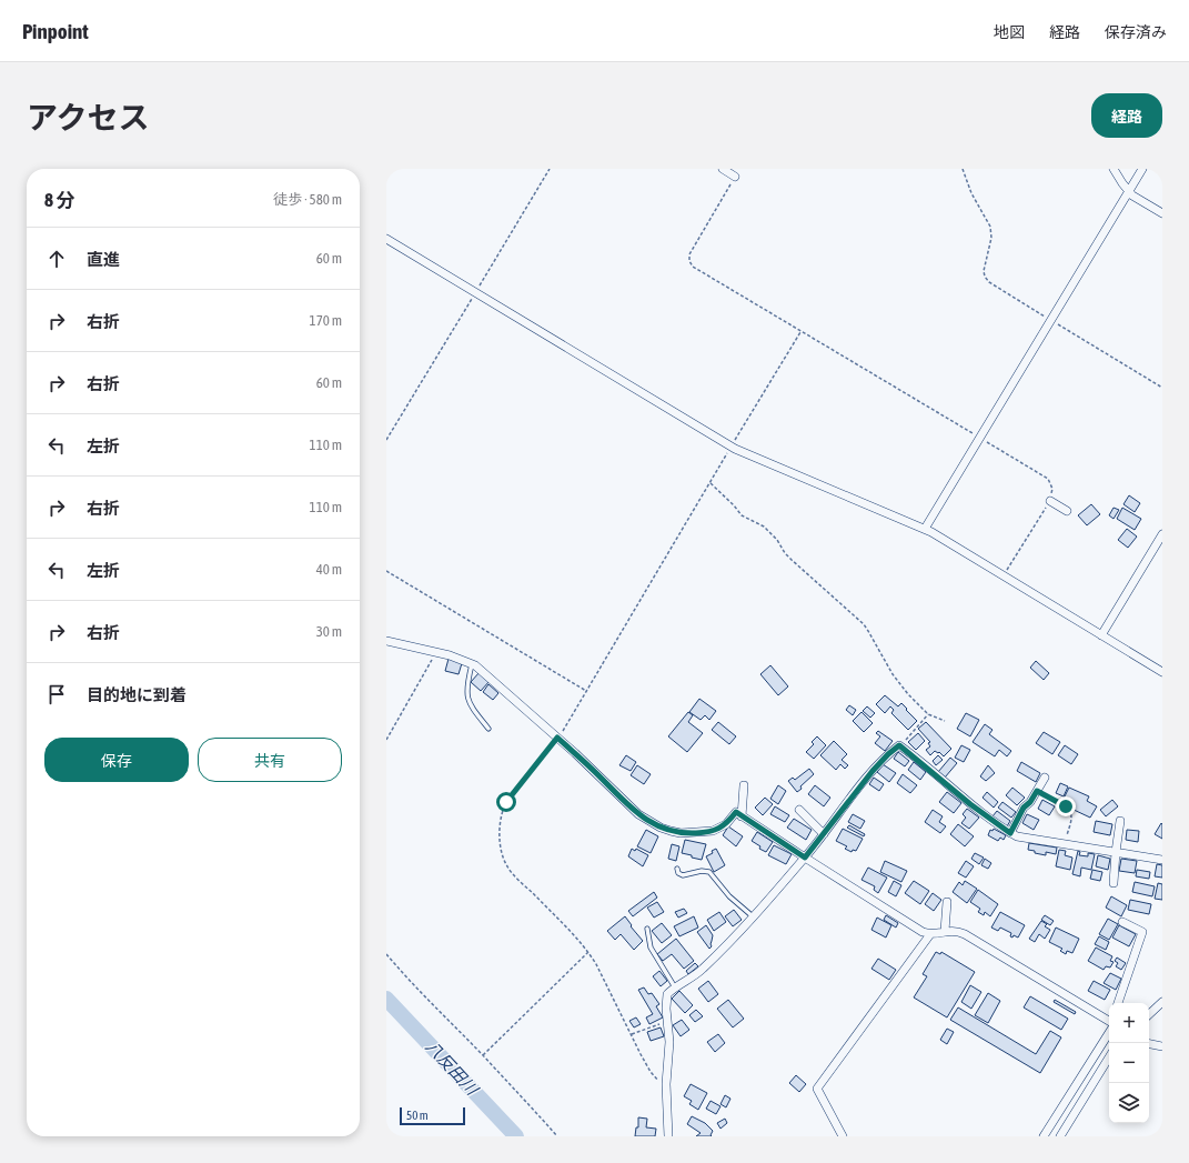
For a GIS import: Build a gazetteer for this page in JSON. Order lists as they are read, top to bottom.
{
  "water": ["八反田川"],
  "scale_bar": "50 m",
  "page": {
    "header": "Pinpoint",
    "nav": ["地図", "経路", "保存済み"],
    "title": "アクセス",
    "buttons": [
      "経路",
      ["保存", "共有"]
    ],
    "heading": ["8 分", "徒歩 · 580 m"],
    "list": [
      ["直進", "60 m"],
      ["右折", "170 m"],
      ["右折", "60 m"],
      ["左折", "110 m"],
      ["右折", "110 m"],
      ["左折", "40 m"],
      ["右折", "30 m"],
      "目的地に到着"
    ],
    "map_buttons": ["+", "−"],
    "scale": "50 m"
  }
}
